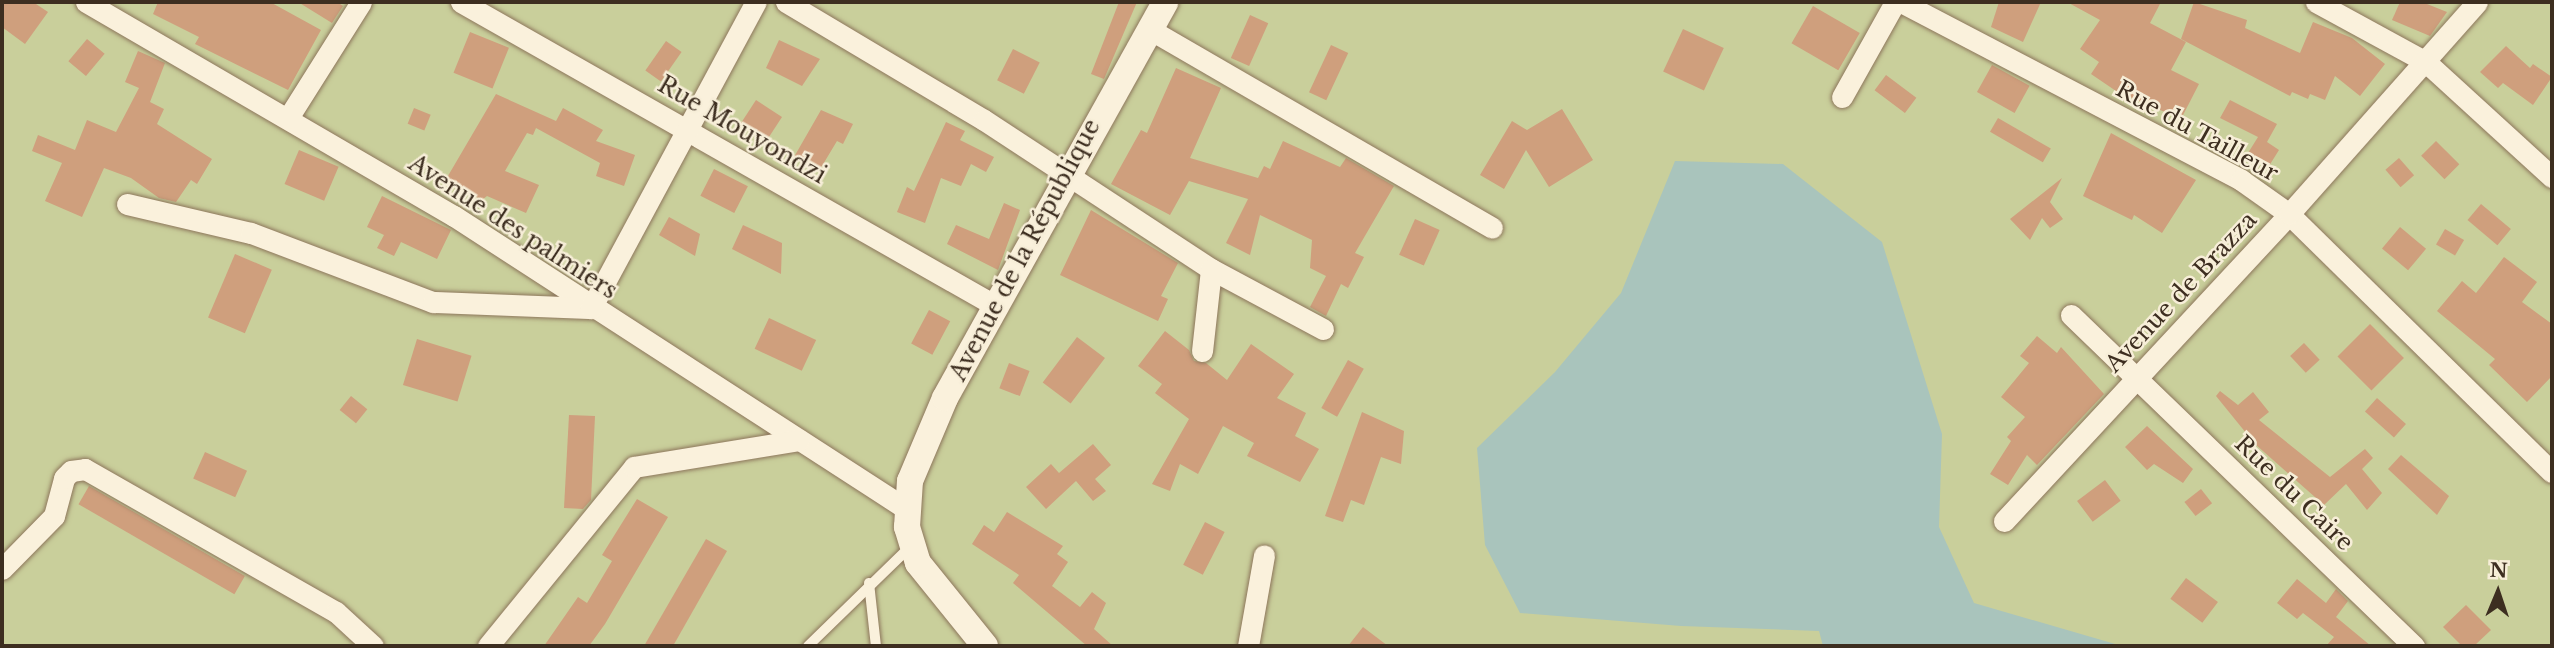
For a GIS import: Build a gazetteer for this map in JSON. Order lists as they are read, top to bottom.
{
  "streets": {
    "street": [
      "Rue Mouyondzi",
      "Rue du Tailleur",
      "Avenue des palmiers",
      "Avenue de la République",
      "Avenue de Brazza",
      "Rue du Caire"
    ]
  },
  "crossings": [
    ["Rue Mouyondzi", "Avenue de la République"],
    ["Rue du Tailleur", "Avenue de Brazza"],
    ["Avenue des palmiers", "Avenue de la République"],
    ["Avenue de Brazza", "Rue du Caire"]
  ],
  "north": "top"
}
